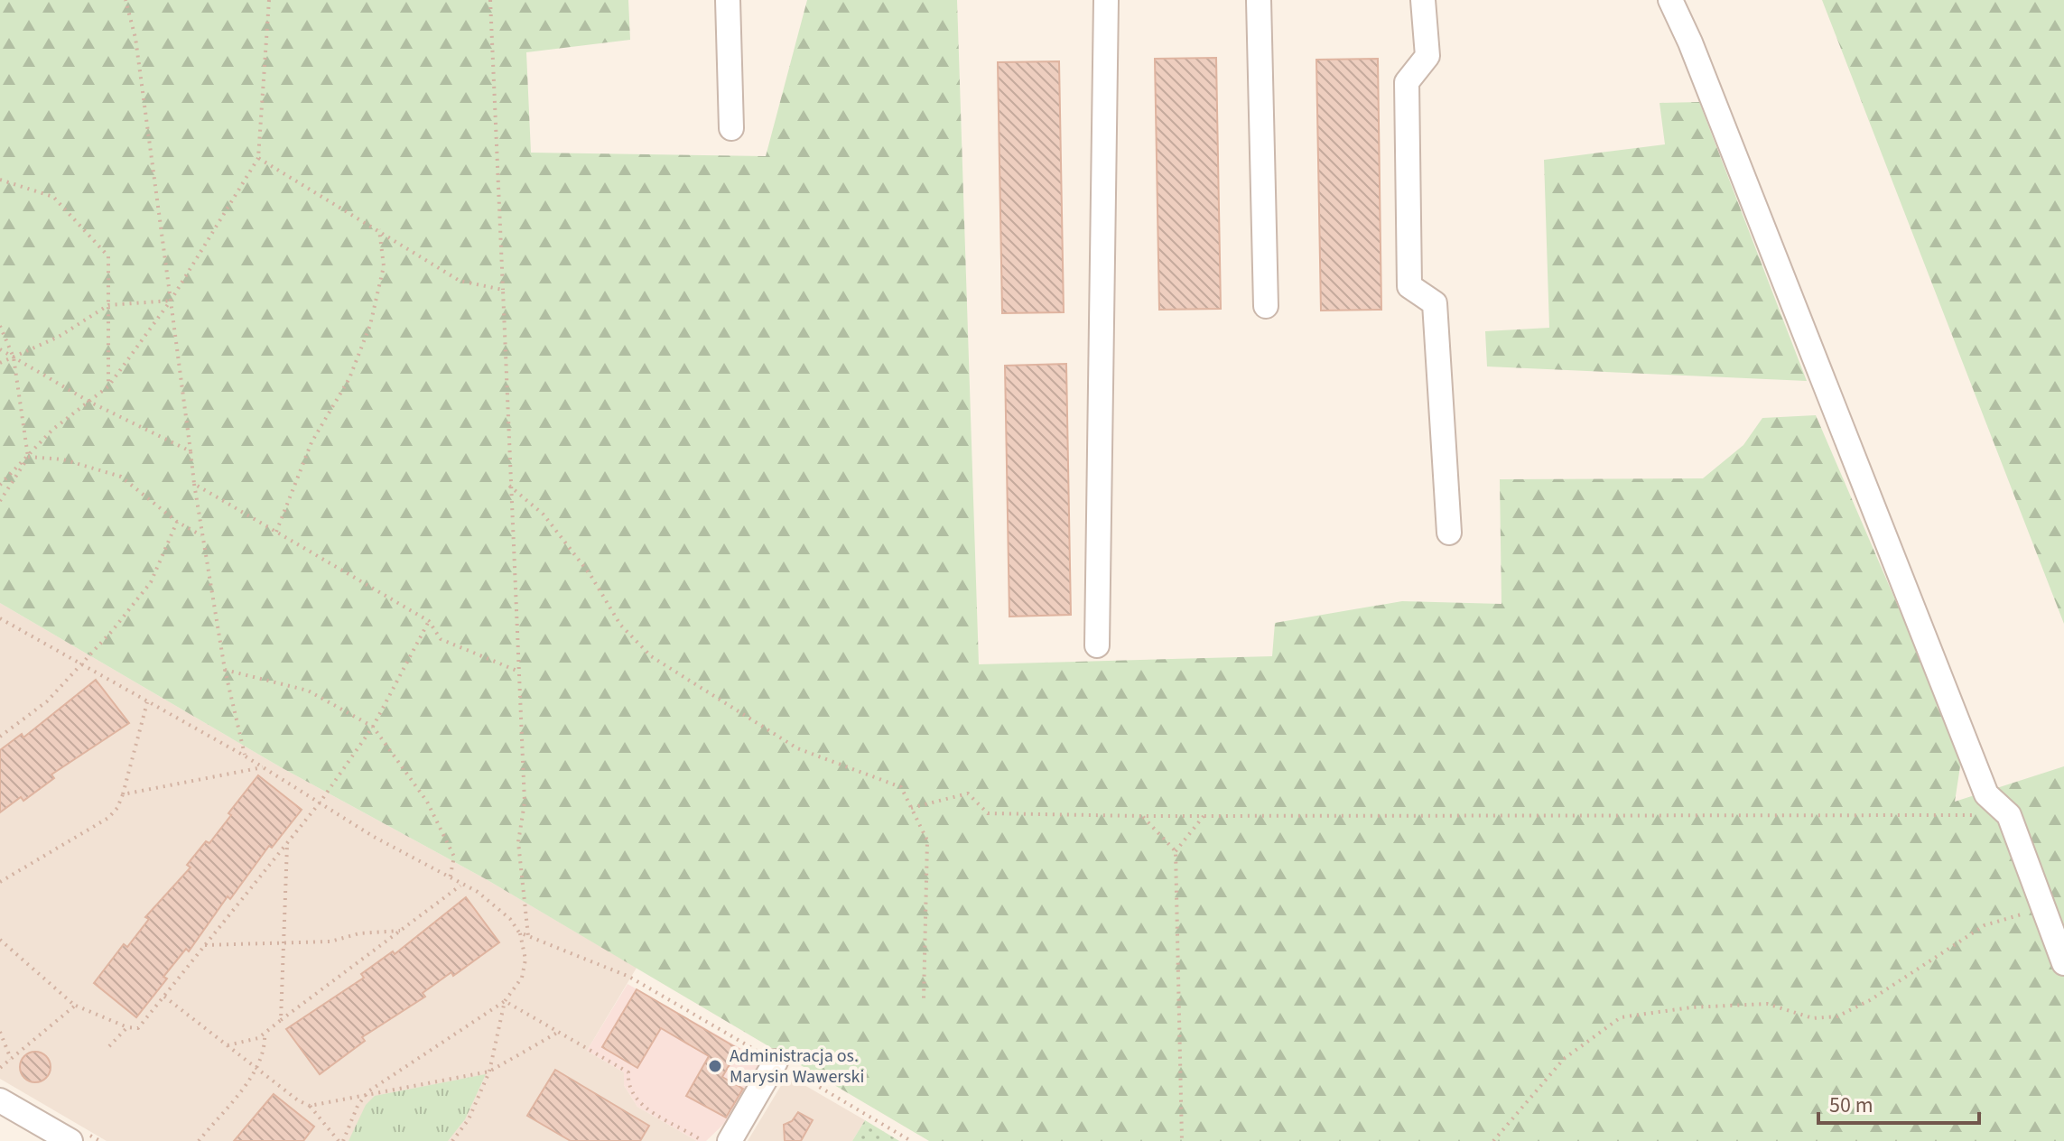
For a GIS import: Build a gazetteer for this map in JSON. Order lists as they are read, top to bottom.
{
  "places": ["Administracja os. Marysin Wawerski"],
  "scale_bar": "50 m"
}
